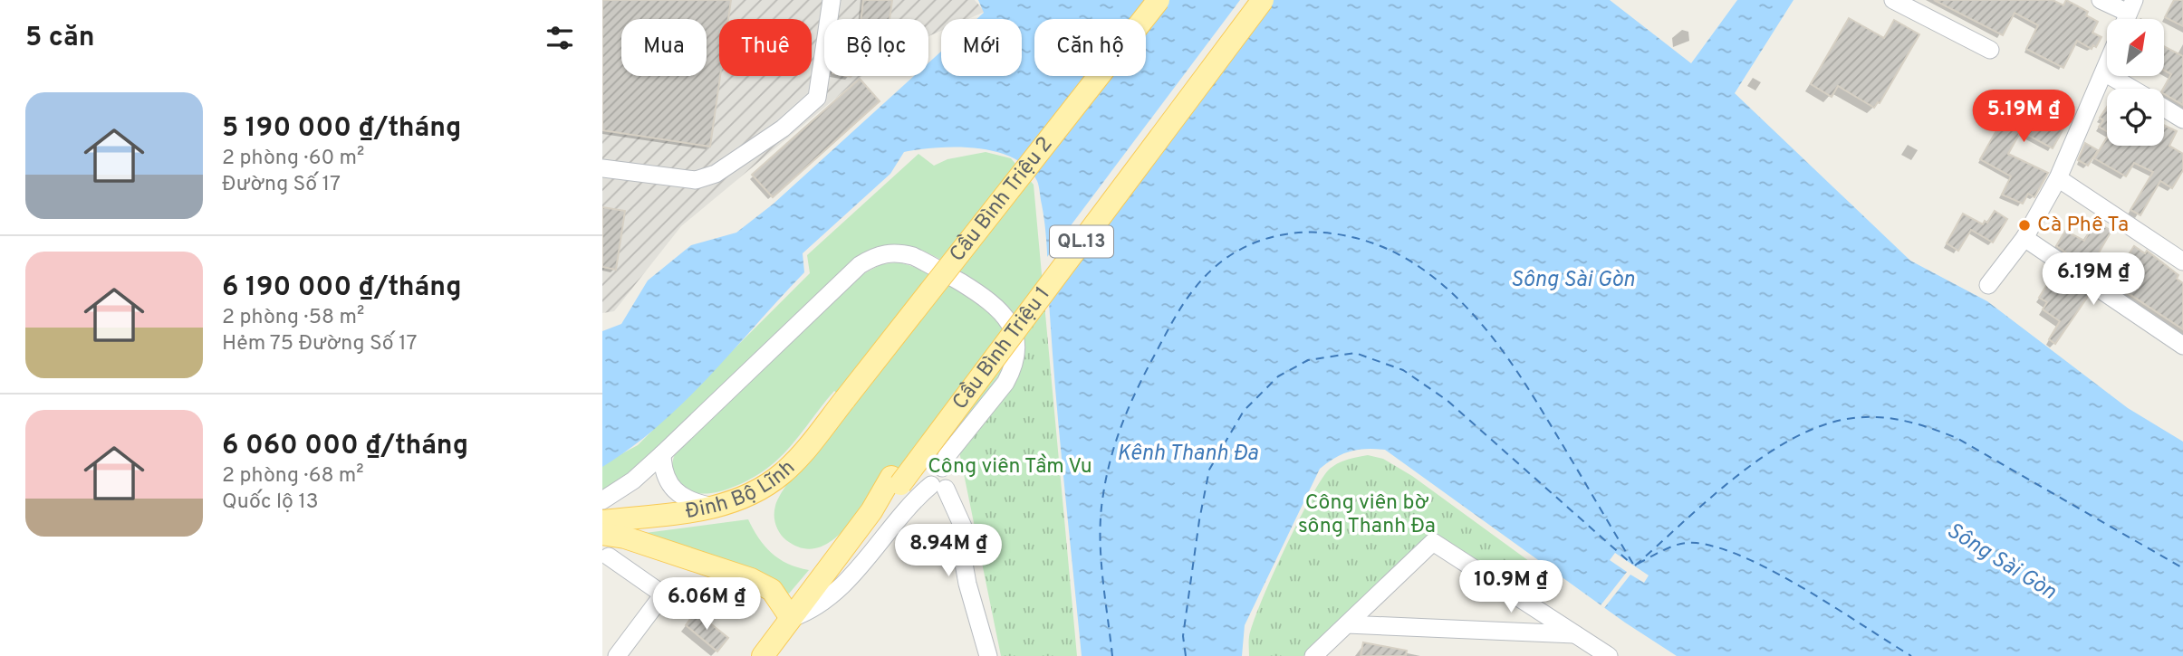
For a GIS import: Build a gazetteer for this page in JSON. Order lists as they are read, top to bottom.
{
  "streets": {
    "main road": [
      "Cầu Bình Triệu 2",
      "QL.13",
      "Cầu Bình Triệu 1",
      "Đinh Bộ Lĩnh"
    ]
  },
  "crossings": [
    ["Cầu Bình Triệu 2", "Đinh Bộ Lĩnh"],
    ["QL.13", "Cầu Bình Triệu 1"]
  ],
  "water": ["Sông Sài Gòn", "Kênh Thanh Đa"],
  "parks": ["Công viên Tầm Vu", "Công viên bờ sông Thanh Đa"],
  "places": ["Cà Phê Ta"],
  "north": "top right",
  "page": {
    "heading": "5 căn",
    "chip": [
      "Mua",
      "Thuê",
      "Bộ lọc",
      "Mới",
      "Căn hộ"
    ],
    "list": [
      {
        "name": "5 190 000 ₫/tháng",
        "note": "2 phòng · 60 m² · Đường Số 17"
      },
      {
        "name": "6 190 000 ₫/tháng",
        "note": "2 phòng · 58 m² · Hẻm 75 Đường Số 17"
      },
      {
        "name": "6 060 000 ₫/tháng",
        "note": "2 phòng · 68 m² · Quốc lộ 13"
      }
    ],
    "price": [
      "5.19M ₫",
      "6.19M ₫",
      "8.94M ₫",
      "10.9M ₫",
      "6.06M ₫"
    ]
  }
}
